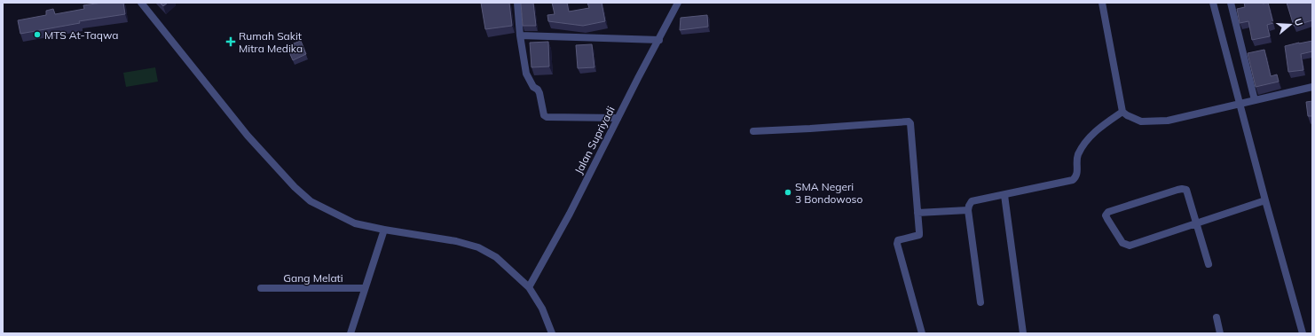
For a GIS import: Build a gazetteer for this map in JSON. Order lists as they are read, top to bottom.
{
  "streets": {
    "street": ["Jalan Supriyadi", "Gang Melati"]
  },
  "places": {
    "other": ["MTS At-Taqwa", "SMA Negeri 3 Bondowoso"],
    "health": ["Rumah Sakit Mitra Medika"]
  },
  "north": "right"
}
